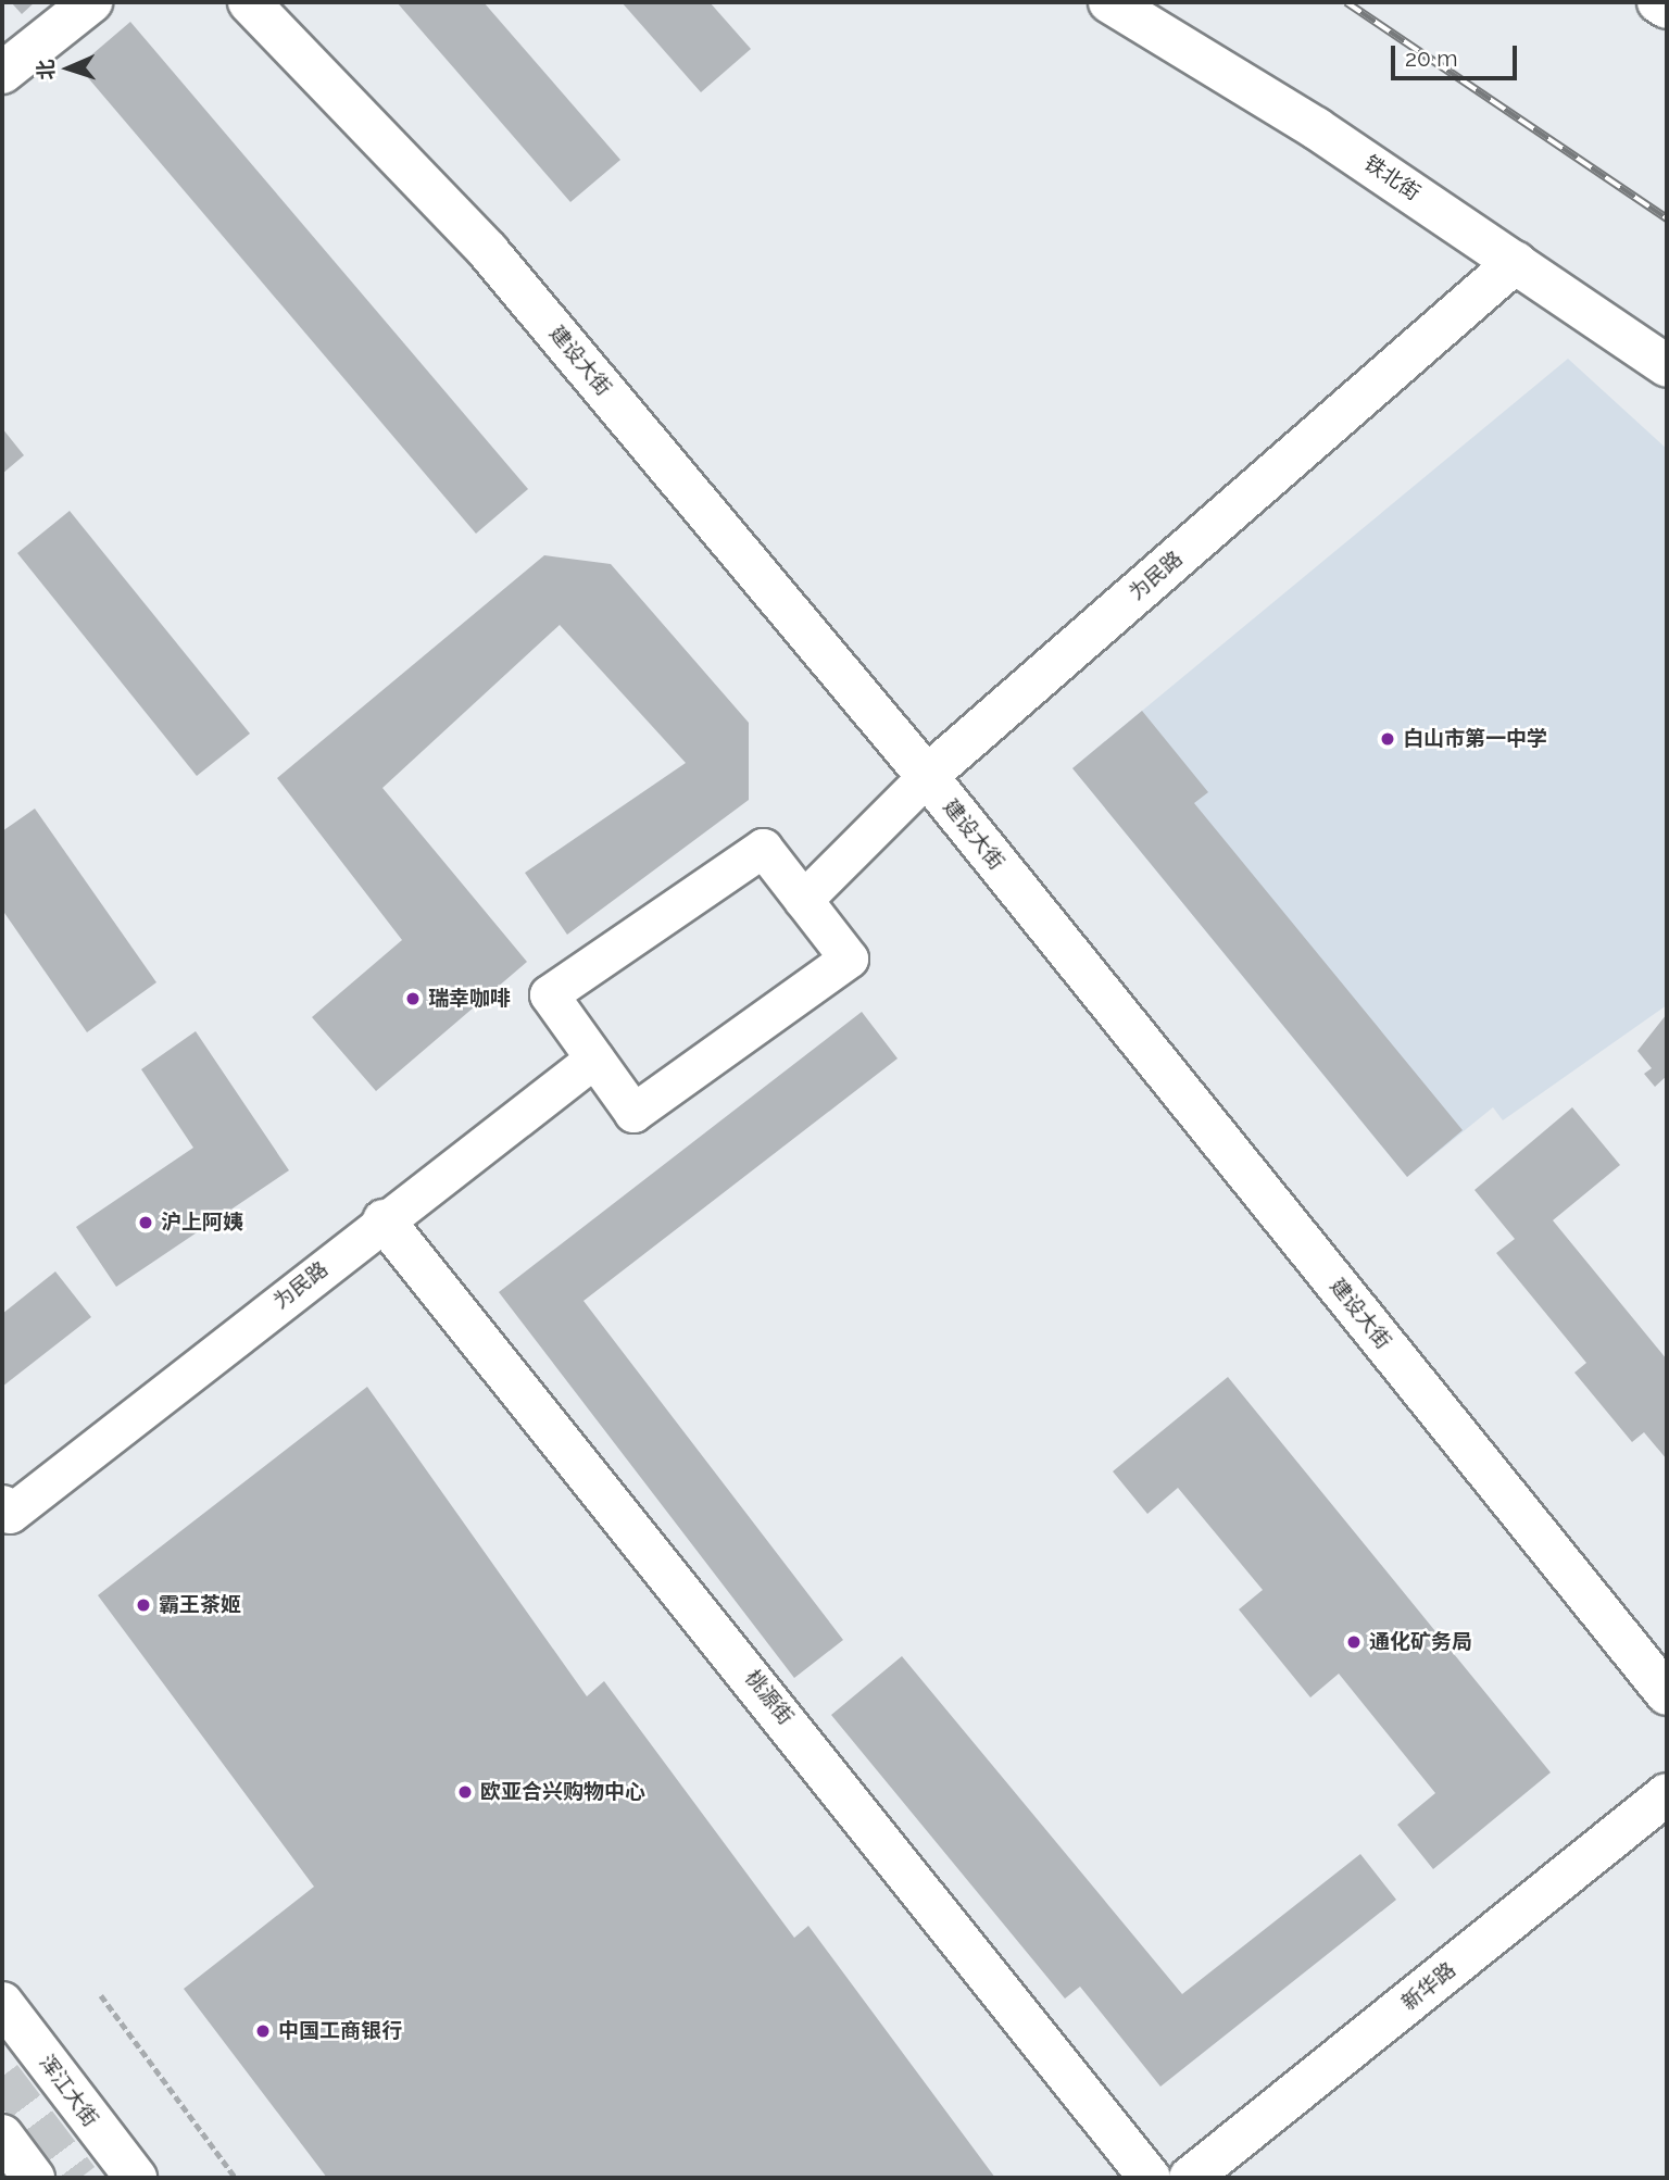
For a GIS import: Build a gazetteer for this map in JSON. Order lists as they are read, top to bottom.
{
  "streets": {
    "main road": [
      "铁北街",
      "建设大街",
      "为民路",
      "桃源街",
      "新华路",
      "浑江大街"
    ]
  },
  "crossings": [
    ["铁北街", "为民路"],
    ["建设大街", "为民路"],
    ["为民路", "桃源街"]
  ],
  "places": [
    "白山市第一中学",
    "瑞幸咖啡",
    "沪上阿姨",
    "霸王茶姬",
    "通化矿务局",
    "欧亚合兴购物中心",
    "中国工商银行"
  ],
  "scale_bar": "20 m",
  "north": "left"
}
